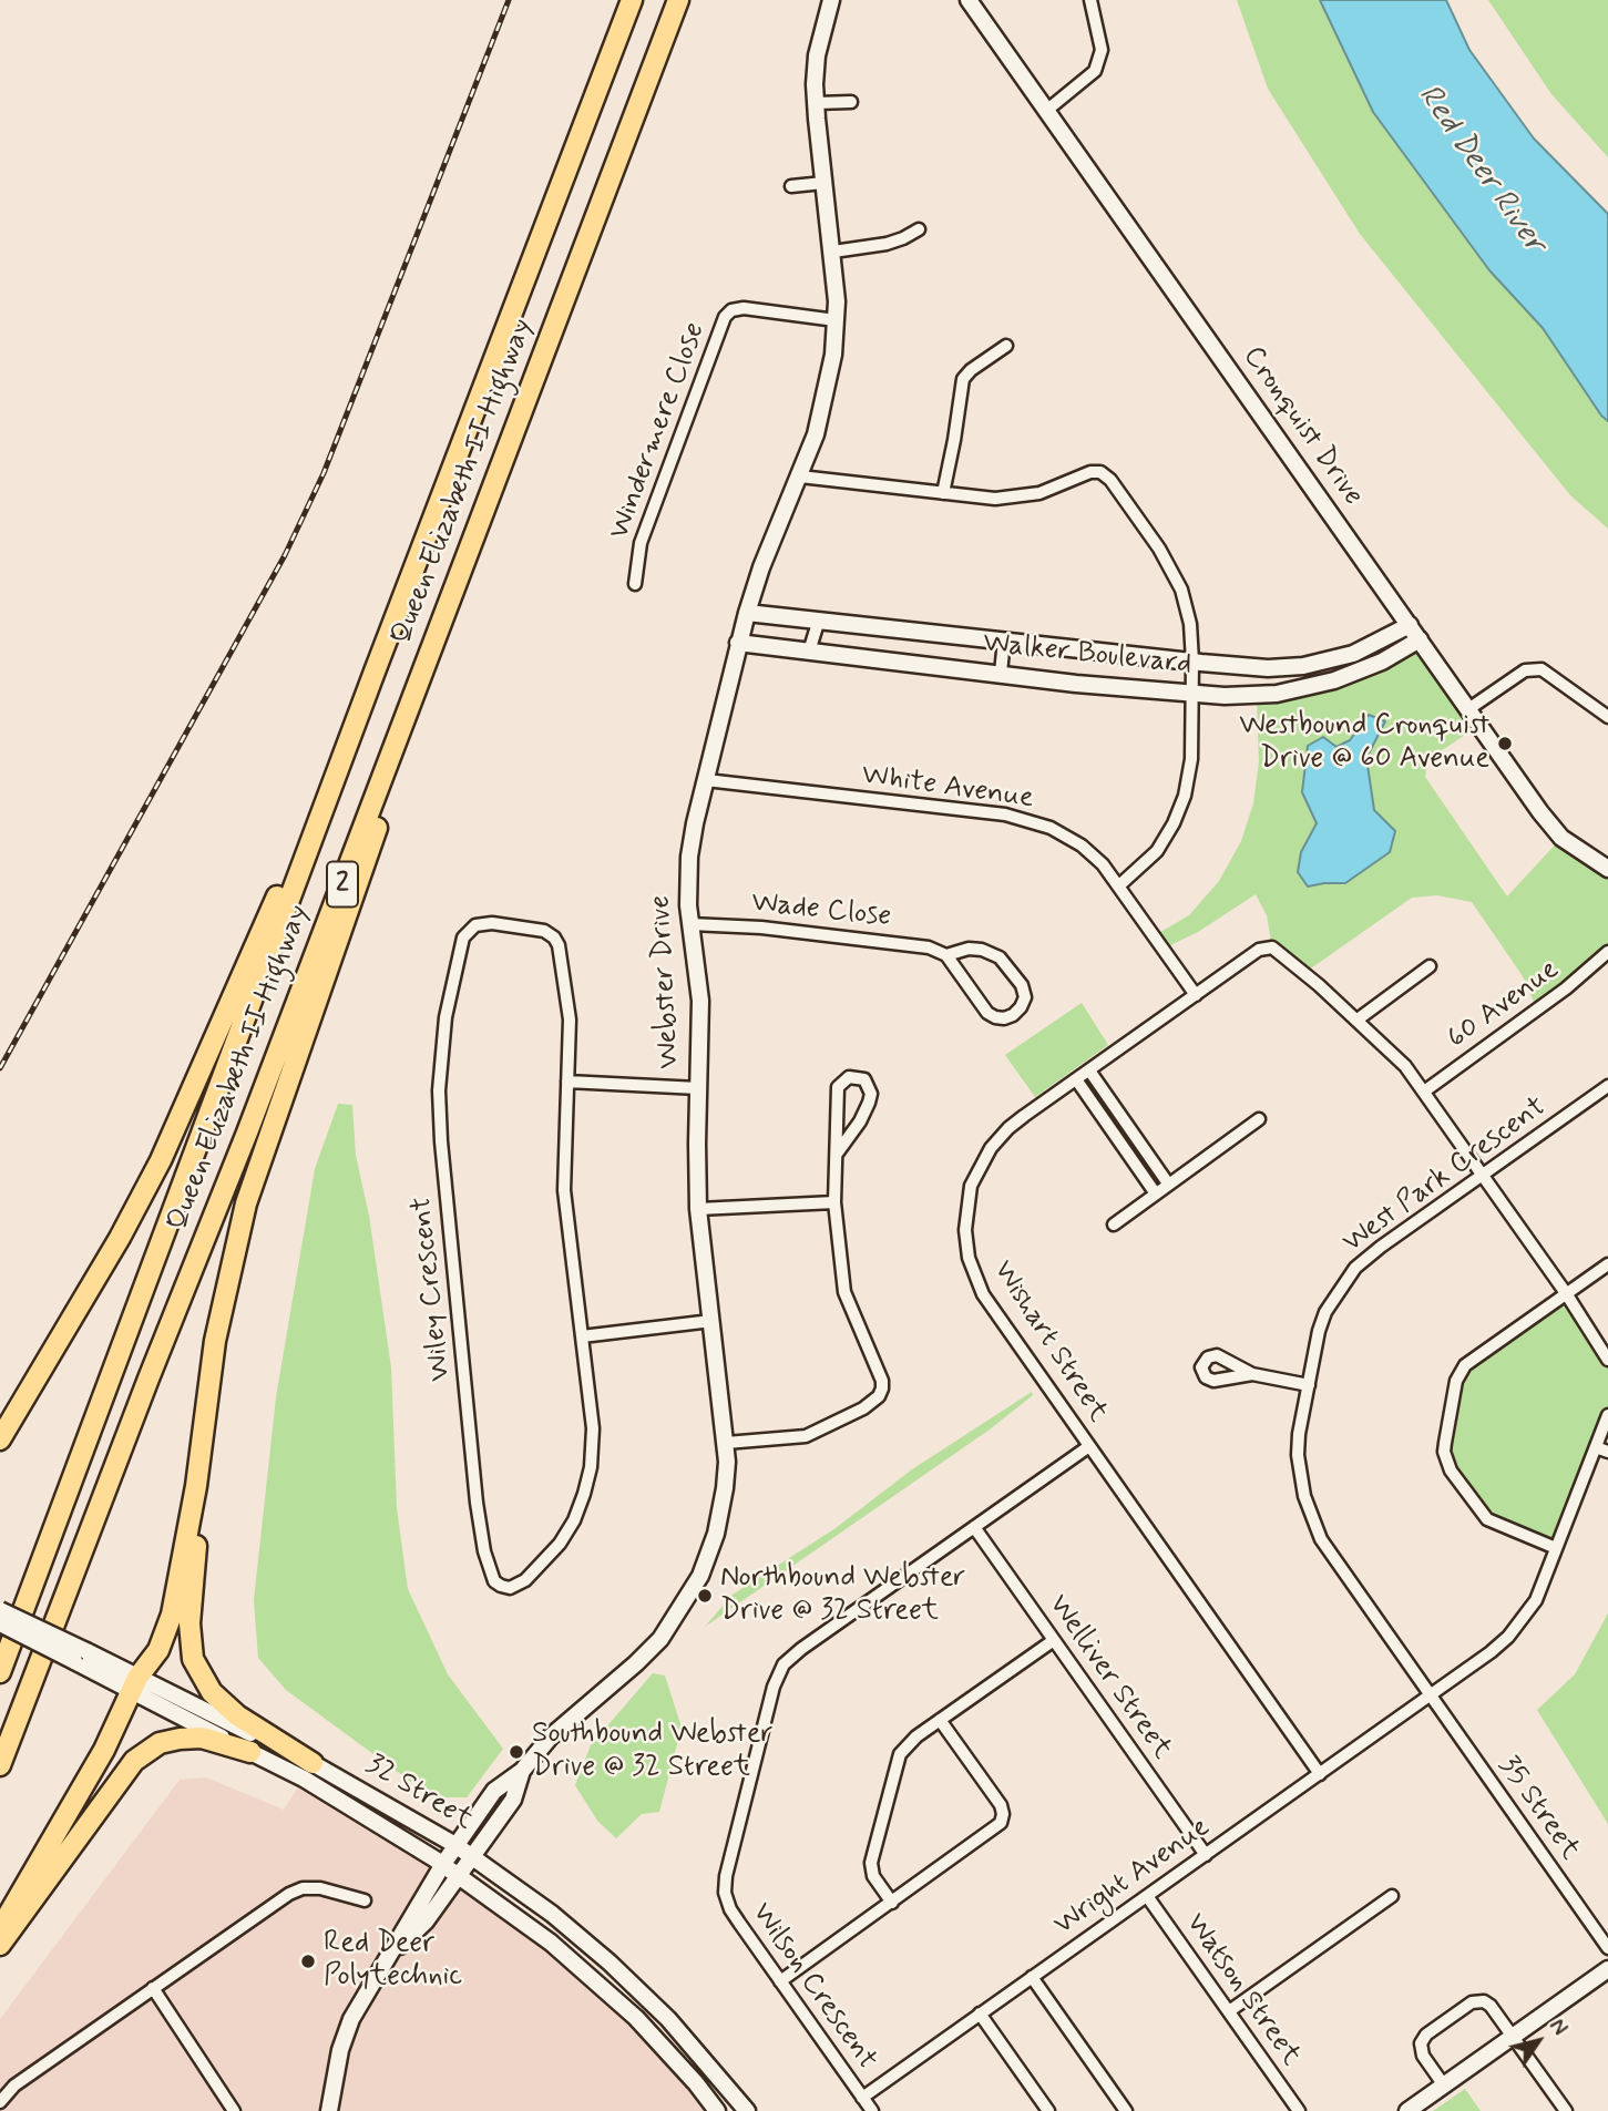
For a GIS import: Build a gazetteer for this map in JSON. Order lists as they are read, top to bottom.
{
  "streets": {
    "highway": ["Queen Elizabeth II Highway", "2"],
    "street": [
      "Cronquist Drive",
      "Windermere Close",
      "Walker Boulevard",
      "White Avenue",
      "Wade Close",
      "Webster Drive",
      "60 Avenue",
      "West Park Crescent",
      "Wiley Crescent",
      "Wishart Street",
      "Welliver Street",
      "32 Street",
      "35 Street",
      "Wright Avenue",
      "Wilson Crescent",
      "Watson Street"
    ]
  },
  "crossings": [
    ["Cronquist Drive", "Walker Boulevard"],
    ["Windermere Close", "Webster Drive"],
    ["Walker Boulevard", "Webster Drive"],
    ["White Avenue", "Webster Drive"],
    ["White Avenue", "Wishart Street"],
    ["Wade Close", "Webster Drive"],
    ["Webster Drive", "32 Street"],
    ["60 Avenue", "Wishart Street"],
    ["West Park Crescent", "Wishart Street"],
    ["West Park Crescent", "35 Street"],
    ["West Park Crescent", "Wright Avenue"],
    ["Wishart Street", "Wright Avenue"],
    ["Wishart Street", "Wilson Crescent"],
    ["Welliver Street", "Wright Avenue"],
    ["Welliver Street", "Wilson Crescent"],
    ["35 Street", "Wright Avenue"],
    ["Wright Avenue", "Wilson Crescent"],
    ["Wright Avenue", "Watson Street"]
  ],
  "water": ["Red Deer River"],
  "places": [
    "Westbound Cronquist Drive @ 60 Avenue",
    "Northbound Webster Drive @ 32 Street",
    "Southbound Webster Drive @ 32 Street",
    "Red Deer Polytechnic"
  ],
  "north": "top right"
}
